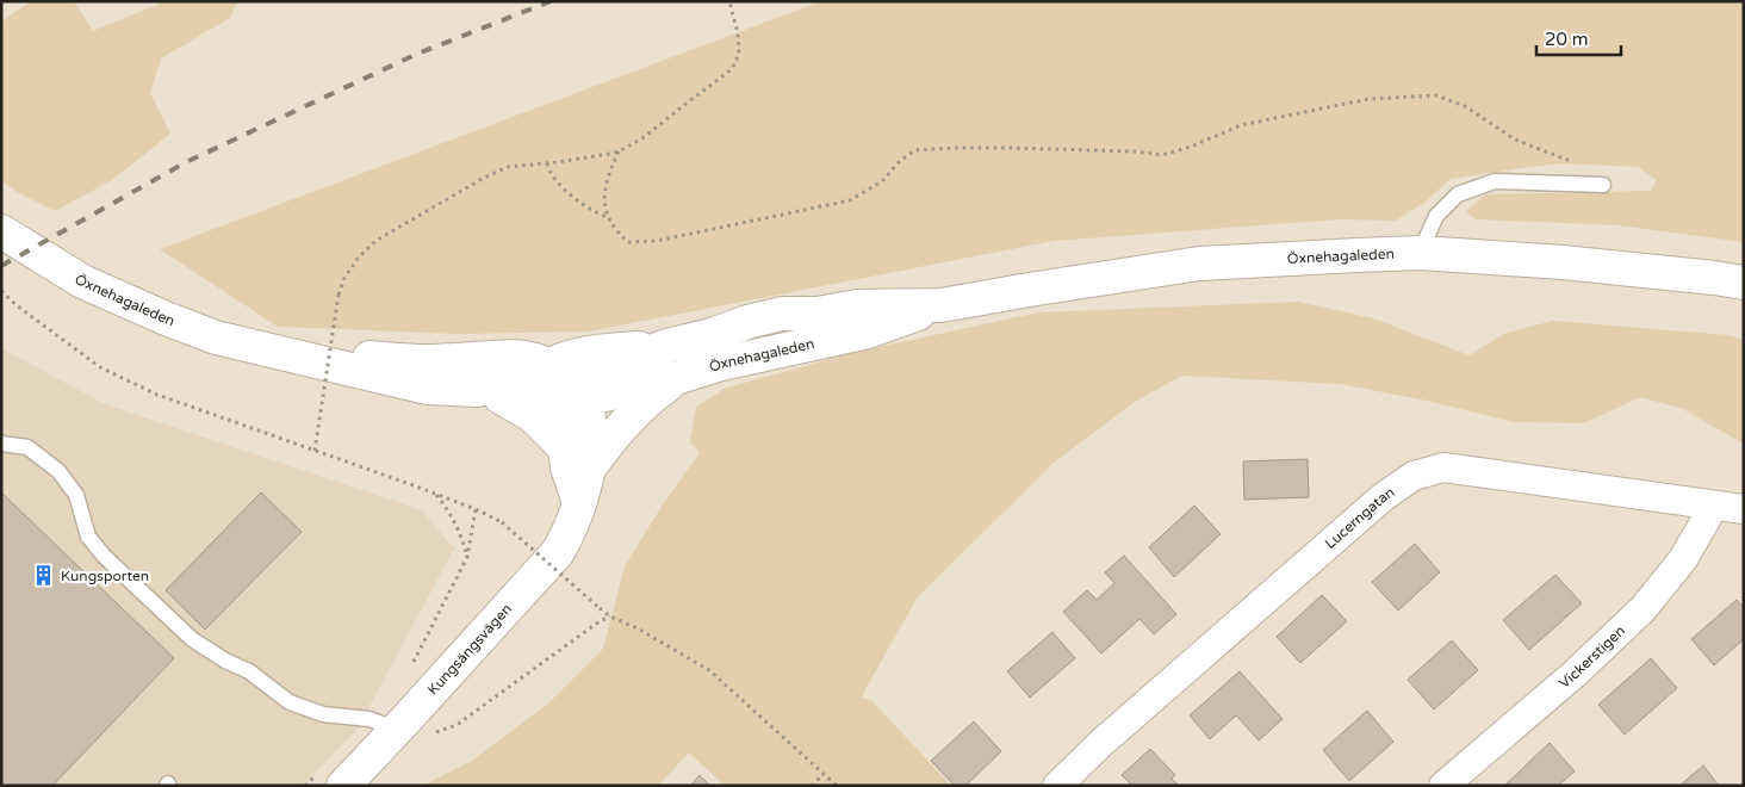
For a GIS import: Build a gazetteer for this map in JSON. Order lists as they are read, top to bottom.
{
  "streets": {
    "street": [
      "Öxnehagaleden",
      "Lucerngatan",
      "Kungsängsvägen",
      "Vickerstigen"
    ]
  },
  "crossings": [
    ["Öxnehagaleden", "Kungsängsvägen"],
    ["Lucerngatan", "Vickerstigen"]
  ],
  "places": {
    "building": ["Kungsporten"]
  },
  "scale_bar": "20 m"
}
